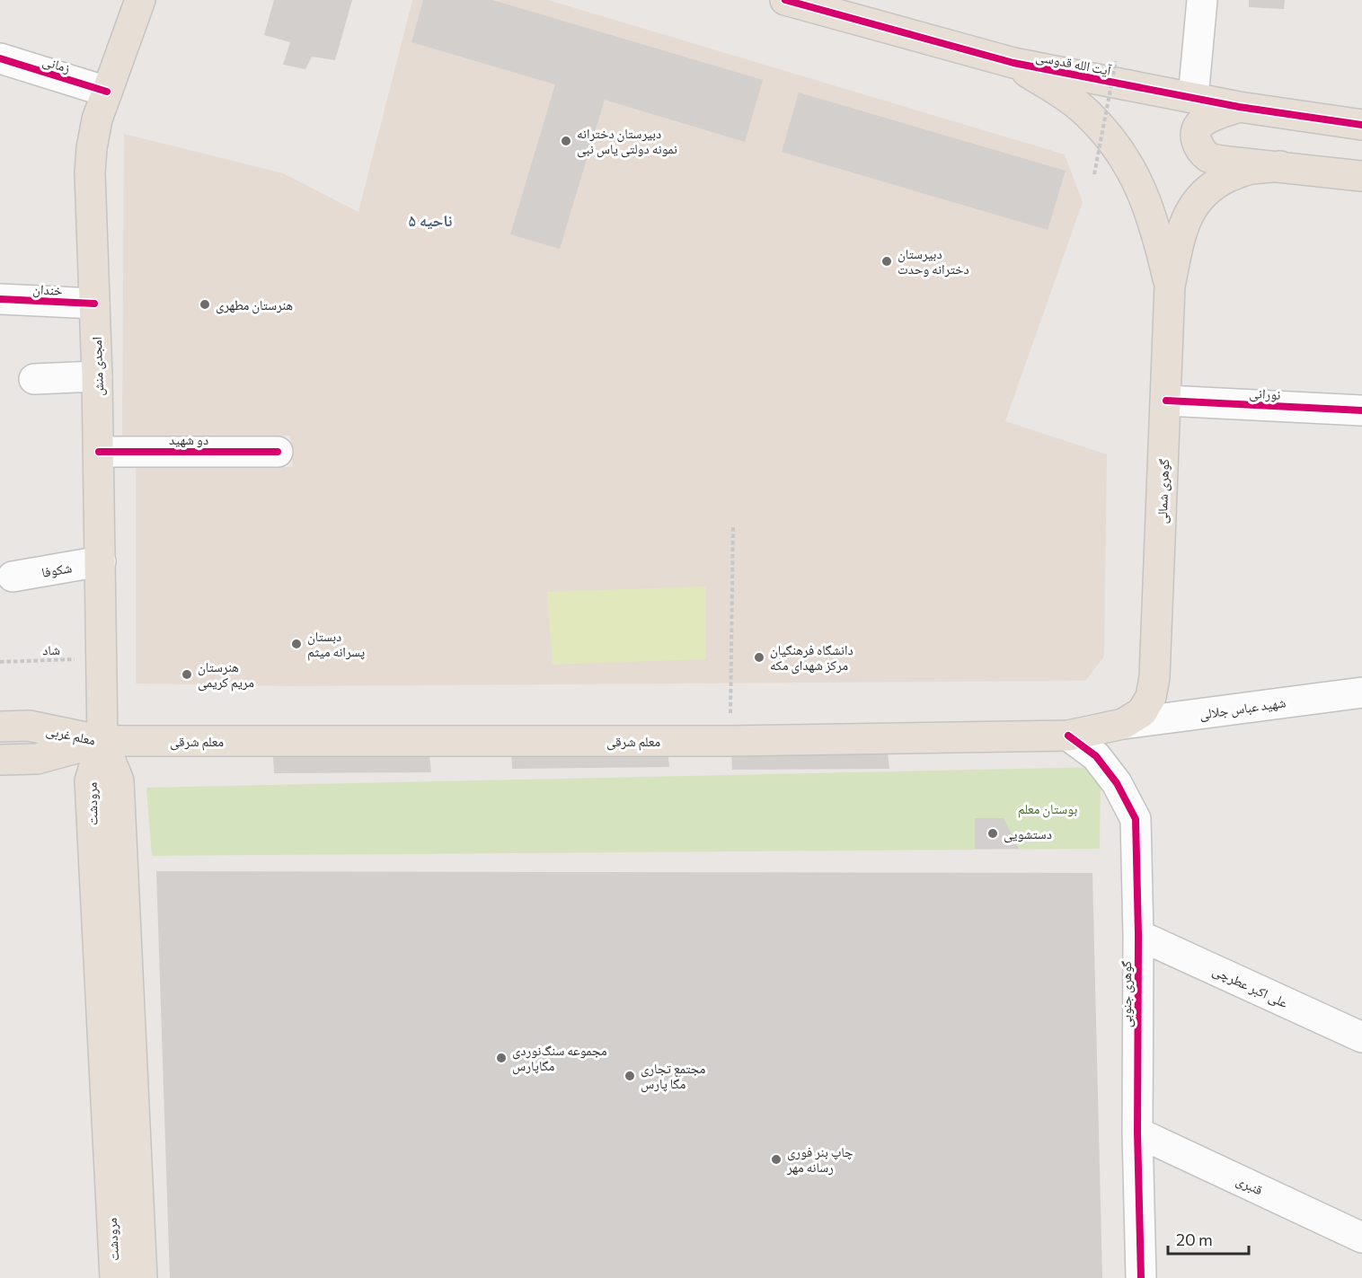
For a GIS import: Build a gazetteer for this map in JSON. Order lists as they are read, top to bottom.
{
  "streets": {
    "main road": [
      "آیت الله قدوسی",
      "امجدی منش",
      "گوهری شمالی",
      "معلم غربی",
      "معلم شرقی",
      "مرودشت"
    ],
    "street": [
      "زمانی",
      "خندان",
      "نورانی",
      "دو شهید",
      "شکوفا",
      "شهید عباس جلالی",
      "علی اکبر عطرچی",
      "گوهری جنوبی",
      "قنبری"
    ],
    "path": ["شاد"]
  },
  "crossings": [
    ["آیت الله قدوسی", "گوهری شمالی"],
    ["زمانی", "امجدی منش"],
    ["خندان", "امجدی منش"],
    ["امجدی منش", "دو شهید"],
    ["امجدی منش", "شکوفا"],
    ["امجدی منش", "شاد"],
    ["امجدی منش", "معلم غربی"],
    ["امجدی منش", "معلم شرقی"],
    ["امجدی منش", "مرودشت"],
    ["نورانی", "گوهری شمالی"],
    ["گوهری شمالی", "معلم شرقی"],
    ["شهید عباس جلالی", "معلم شرقی"],
    ["معلم غربی", "معلم شرقی"],
    ["معلم غربی", "مرودشت"],
    ["معلم شرقی", "مرودشت"],
    ["معلم شرقی", "گوهری جنوبی"],
    ["علی اکبر عطرچی", "گوهری جنوبی"],
    ["گوهری جنوبی", "قنبری"]
  ],
  "districts": ["ناحیه ۵"],
  "parks": ["بوستان معلم"],
  "places": [
    "دبیرستان دخترانه نمونه دولتی یاس نبی",
    "دبیرستان دخترانه وحدت",
    "هنرستان مطهری",
    "دبستان پسرانه میثم",
    "دانشگاه فرهنگیان مرکز شهدای مکه",
    "هنرستان مریم کریمی",
    "دستشویی",
    "مجموعه سنگ‌نوردی مگاپارس",
    "مجتمع تجاری مگا پارس",
    "چاپ بنر فوری رسانه مهر"
  ],
  "scale_bar": "20 m"
}
